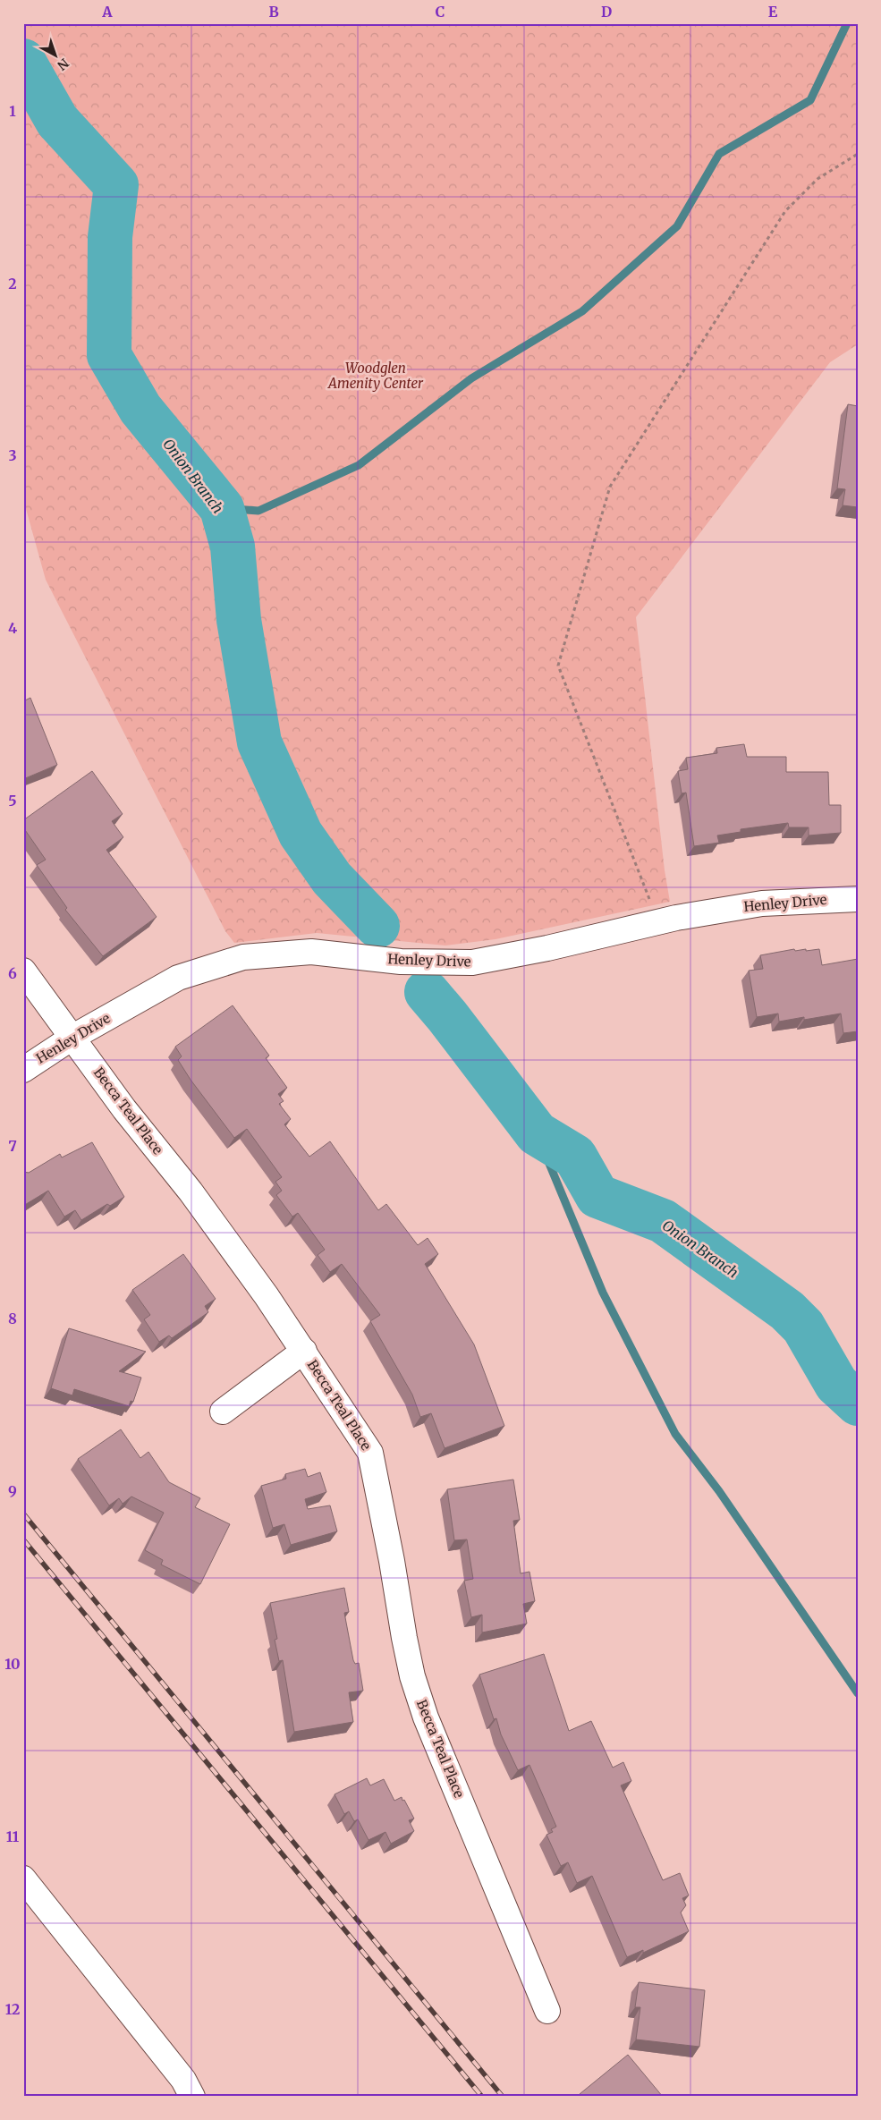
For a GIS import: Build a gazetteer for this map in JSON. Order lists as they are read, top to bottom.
{
  "streets": {
    "street": ["Henley Drive", "Becca Teal Place"]
  },
  "crossings": [
    ["Henley Drive", "Becca Teal Place"]
  ],
  "water": ["Onion Branch"],
  "parks": ["Woodglen Amenity Center"],
  "north": "bottom right",
  "grid": {
    "columns": [
      "A",
      "B",
      "C",
      "D",
      "E"
    ],
    "rows": [
      "1",
      "2",
      "3",
      "4",
      "5",
      "6",
      "7",
      "8",
      "9",
      "10",
      "11",
      "12"
    ]
  }
}
